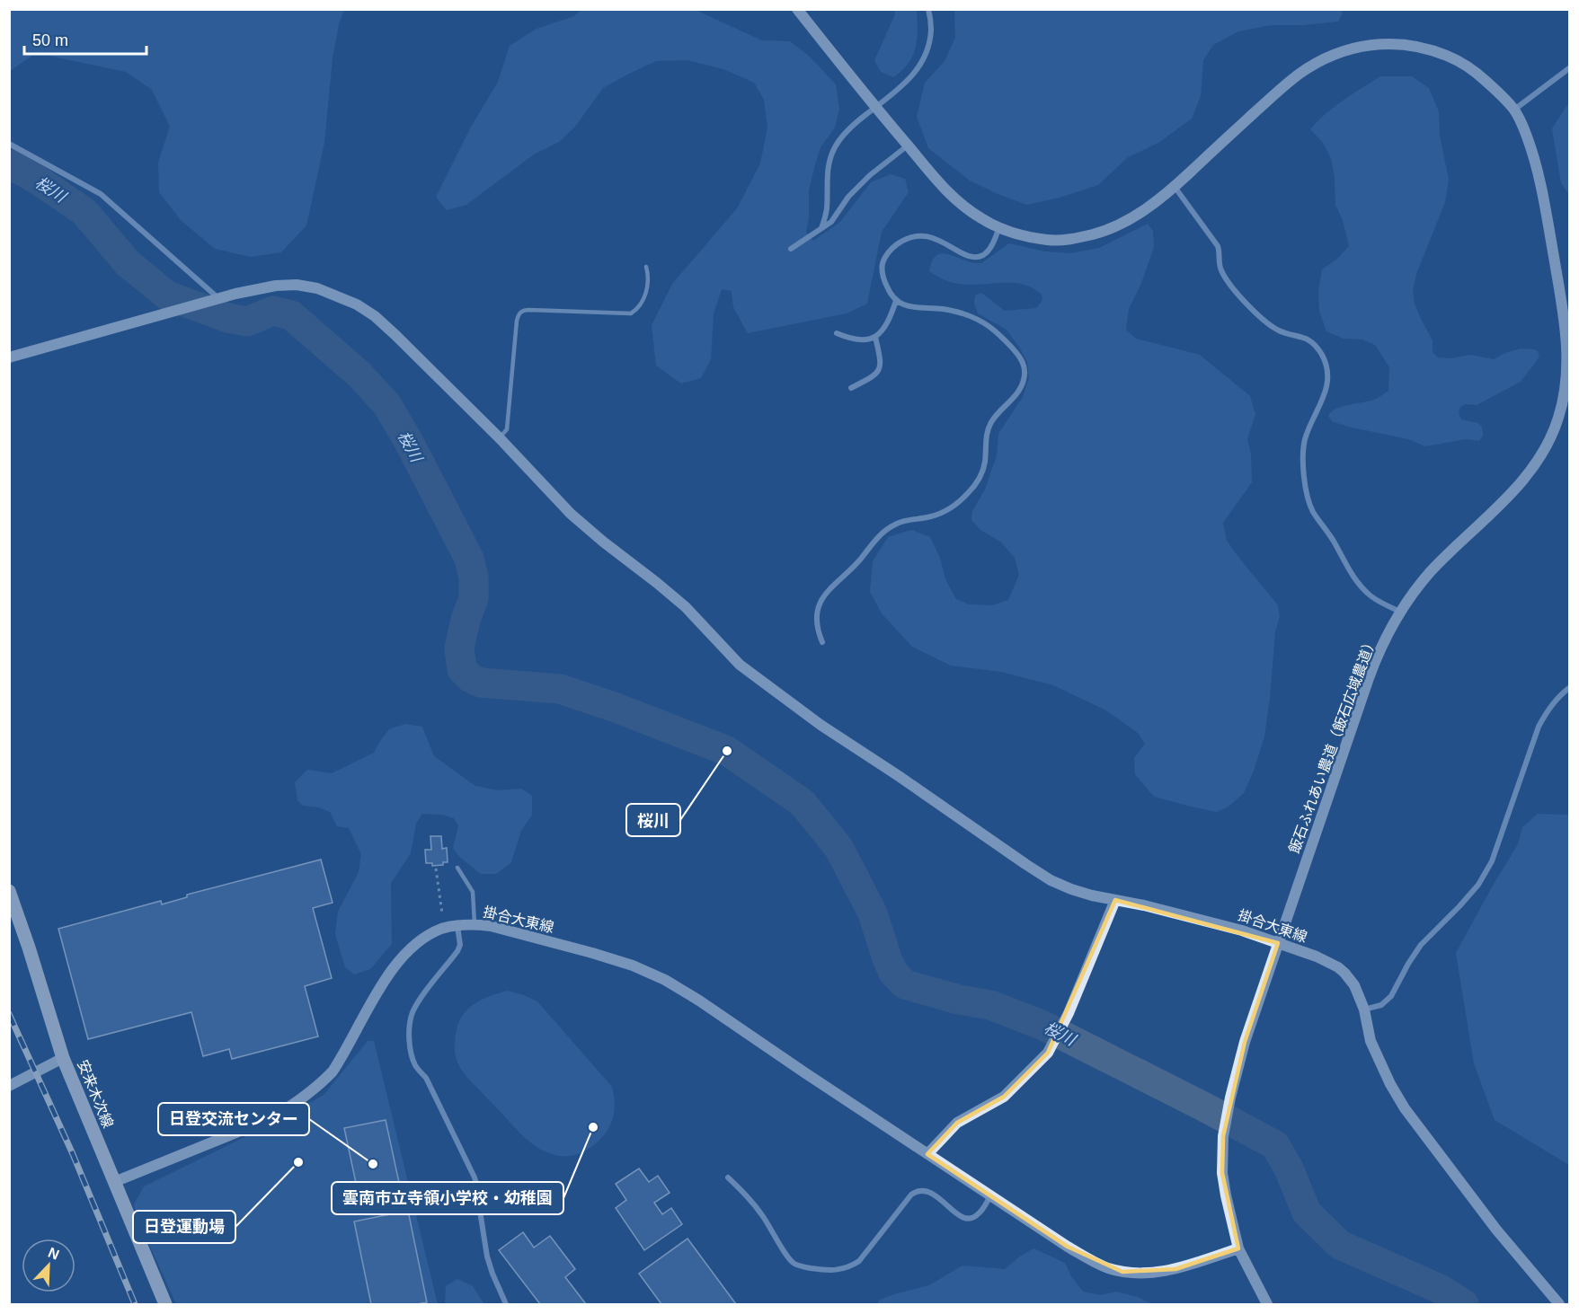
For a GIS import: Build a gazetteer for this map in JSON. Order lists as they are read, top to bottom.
{
  "streets": {
    "main road": ["安来木次線"],
    "street": ["飯石ふれあい農道（飯石広域農道）", "掛合大東線"]
  },
  "crossings": [
    ["飯石ふれあい農道（飯石広域農道）", "掛合大東線"],
    ["掛合大東線", "安来木次線"]
  ],
  "water": ["桜川"],
  "places": [
    "桜川",
    "雲南市立寺領小学校・幼稚園",
    "日登運動場",
    "日登交流センター"
  ],
  "scale_bar": "50 m",
  "north": "top right"
}
